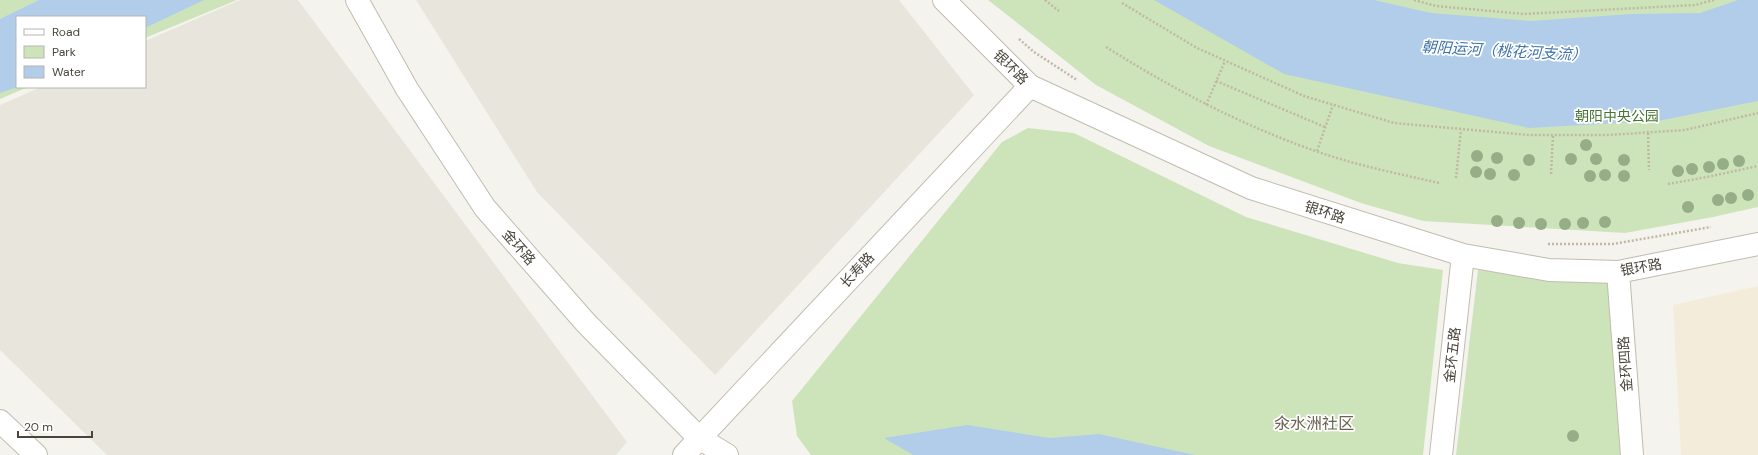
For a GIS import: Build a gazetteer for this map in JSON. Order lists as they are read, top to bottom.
{
  "streets": {
    "street": [
      "银环路",
      "金环路",
      "长寿路",
      "金环五路",
      "金环四路"
    ]
  },
  "crossings": [
    ["银环路", "长寿路"],
    ["银环路", "金环五路"],
    ["银环路", "金环四路"],
    ["金环路", "长寿路"]
  ],
  "districts": ["氽水洲社区"],
  "water": ["朝阳运河（桃花河支流）"],
  "parks": ["朝阳中央公园"],
  "legend": ["Road", "Park", "Water"],
  "scale_bar": "20 m"
}
